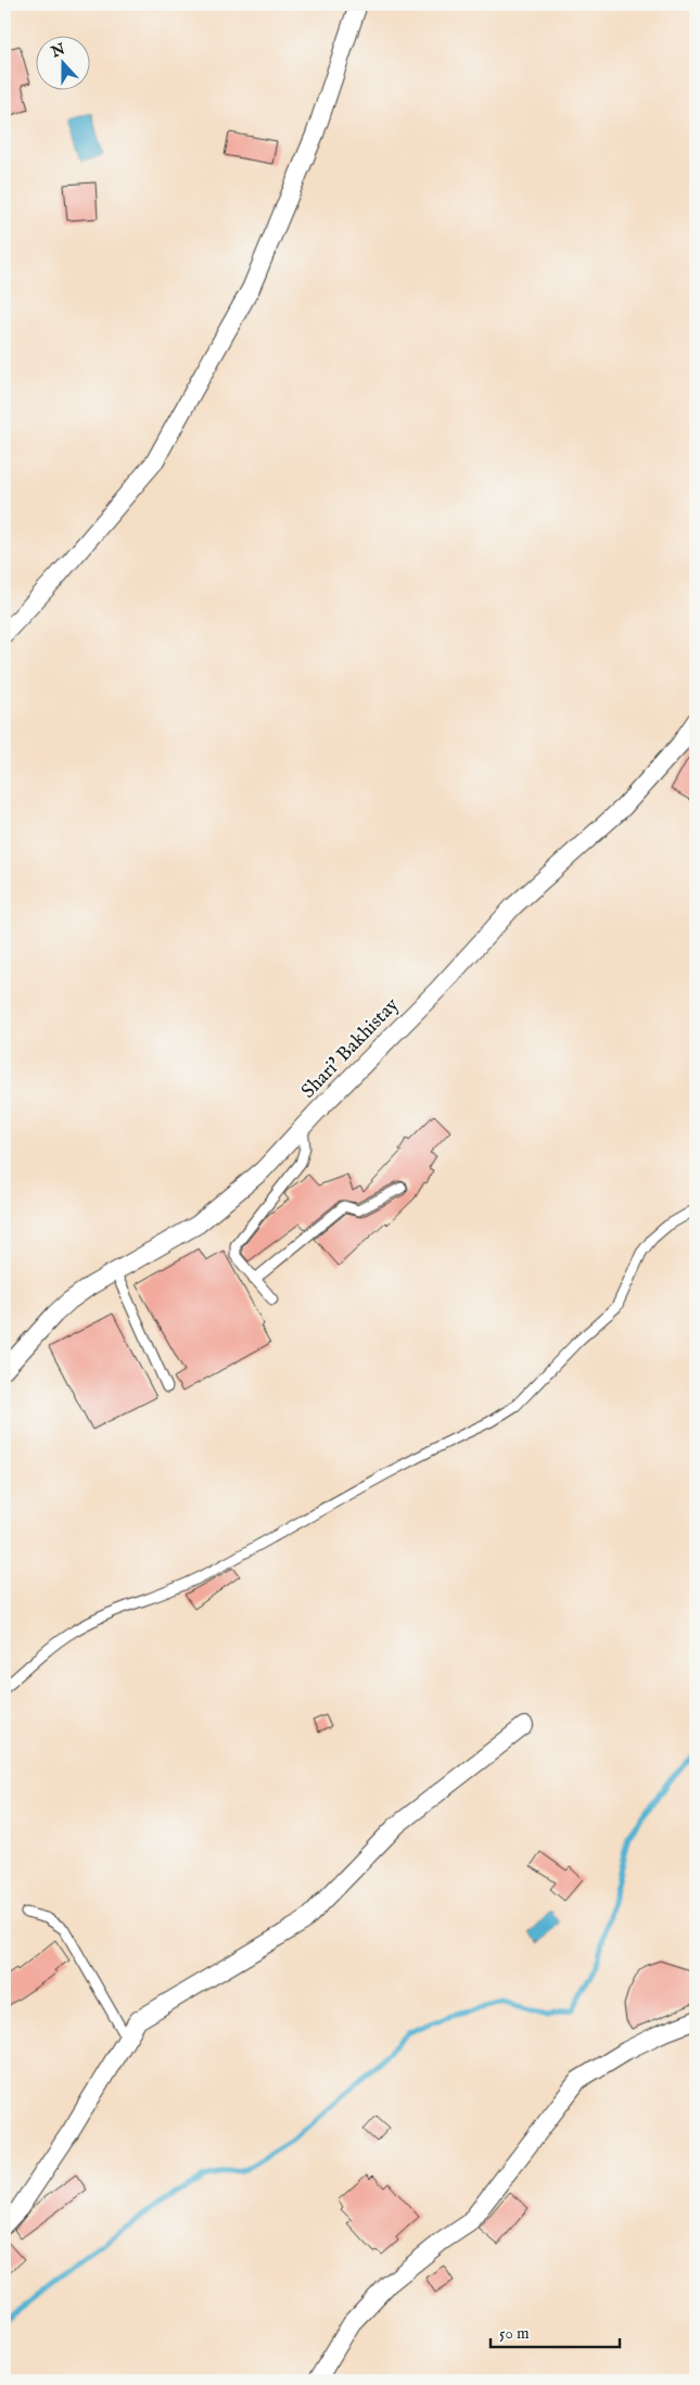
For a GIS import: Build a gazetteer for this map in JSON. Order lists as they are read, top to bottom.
{
  "streets": {
    "street": ["Shari' Bakhistay"]
  },
  "scale_bar": "50 m",
  "north": "top"
}
